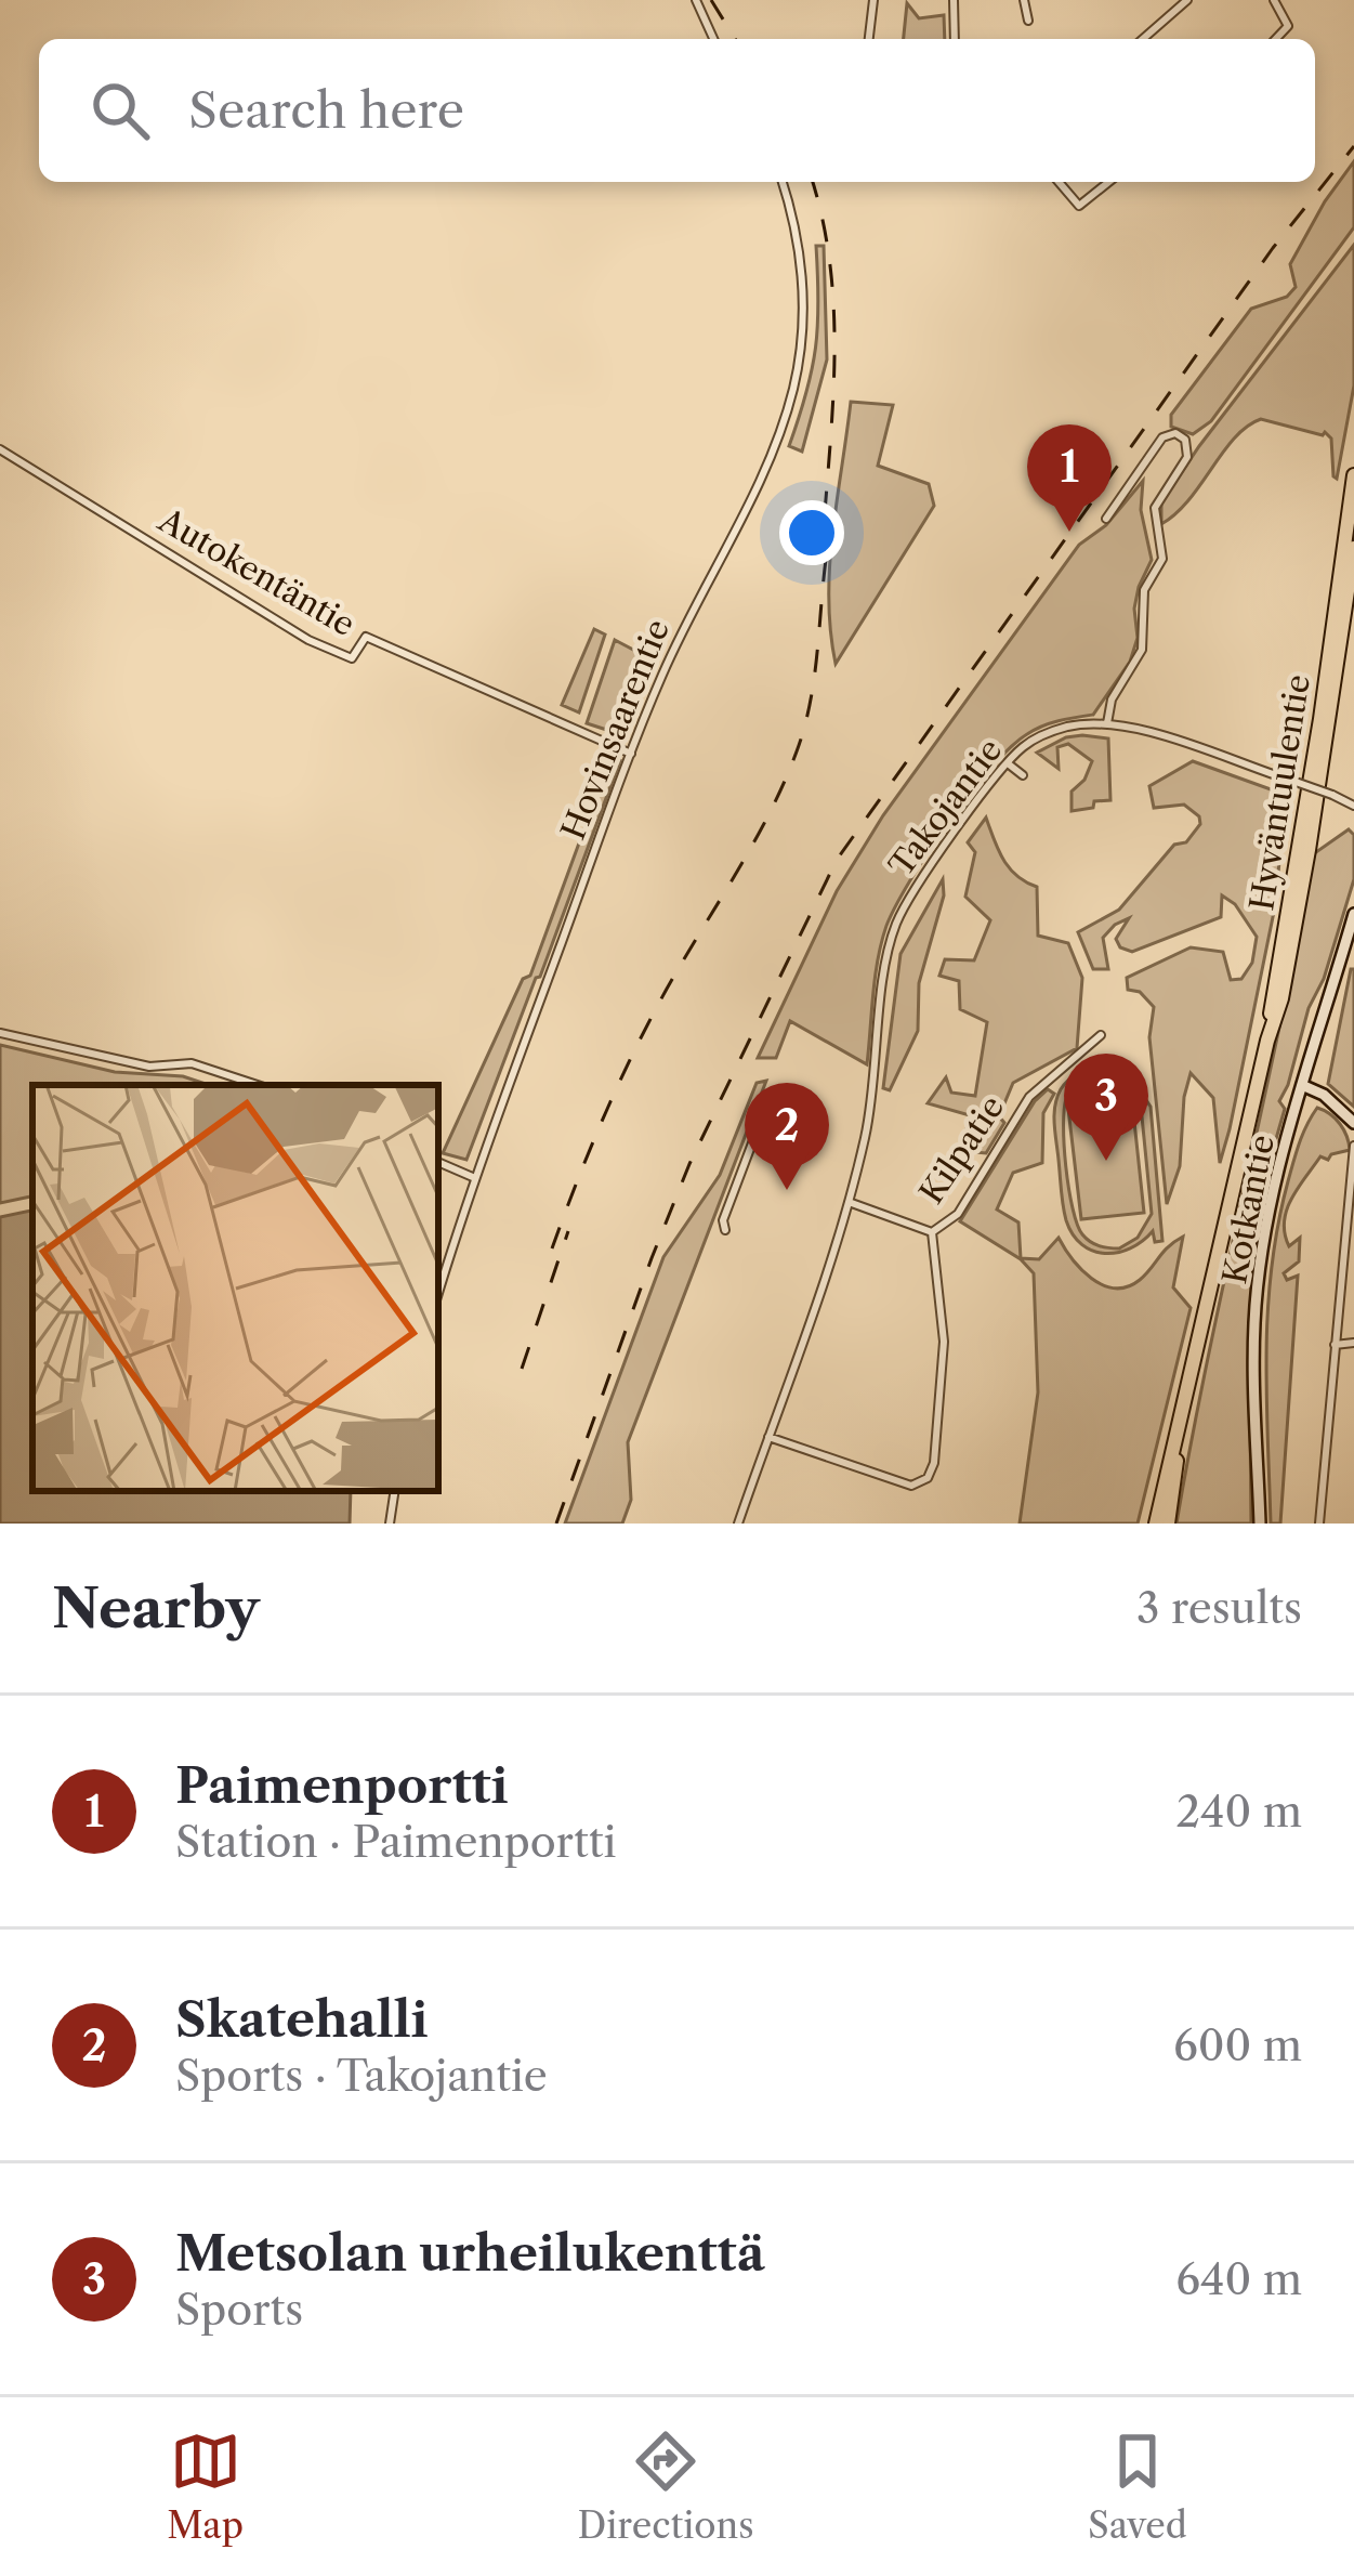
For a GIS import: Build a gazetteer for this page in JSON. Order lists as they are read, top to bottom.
{
  "streets": {
    "highway": ["Hyväntuulentie"],
    "street": [
      "Autokentäntie",
      "Hovinsaarentie",
      "Takojantie",
      "Kilpatie",
      "Kotkantie"
    ]
  },
  "crossings": [
    ["Autokentäntie", "Hovinsaarentie"],
    ["Takojantie", "Kilpatie"]
  ],
  "page": {
    "search": "Search here",
    "pins": ["1", "3", "2"],
    "heading": ["Nearby", "3 results"],
    "list": [
      {
        "mark": "1",
        "name": "Paimenportti",
        "note": "Station · Paimenportti",
        "value": "240 m"
      },
      {
        "mark": "2",
        "name": "Skatehalli",
        "note": "Sports · Takojantie",
        "value": "600 m"
      },
      {
        "mark": "3",
        "name": "Metsolan urheilukenttä",
        "note": "Sports",
        "value": "640 m"
      }
    ],
    "nav": ["Map", "Directions", "Saved"]
  }
}
